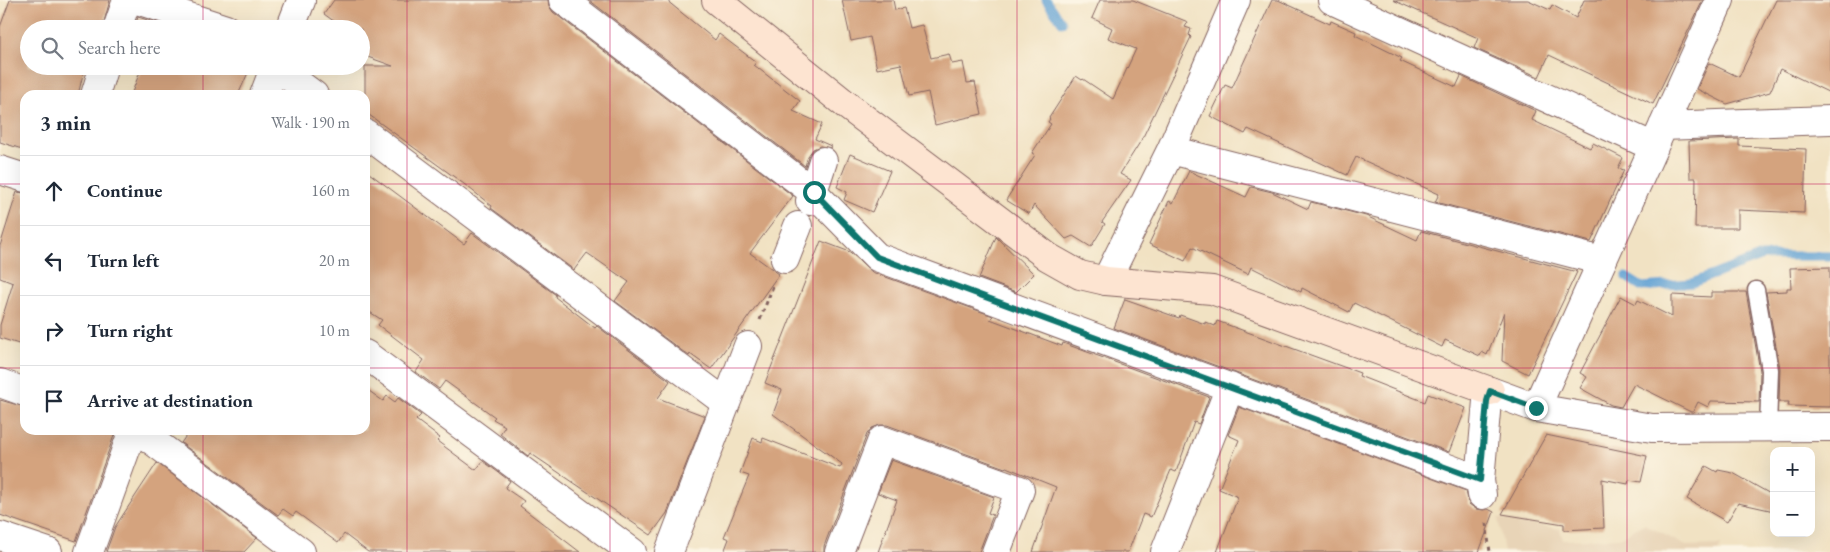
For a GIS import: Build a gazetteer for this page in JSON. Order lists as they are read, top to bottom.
{
  "page": {
    "search": "Search here",
    "heading": ["3 min", "Walk · 190 m"],
    "list": [
      ["Continue", "160 m"],
      ["Turn left", "20 m"],
      ["Turn right", "10 m"],
      "Arrive at destination"
    ],
    "map_buttons": ["+", "−"]
  }
}
